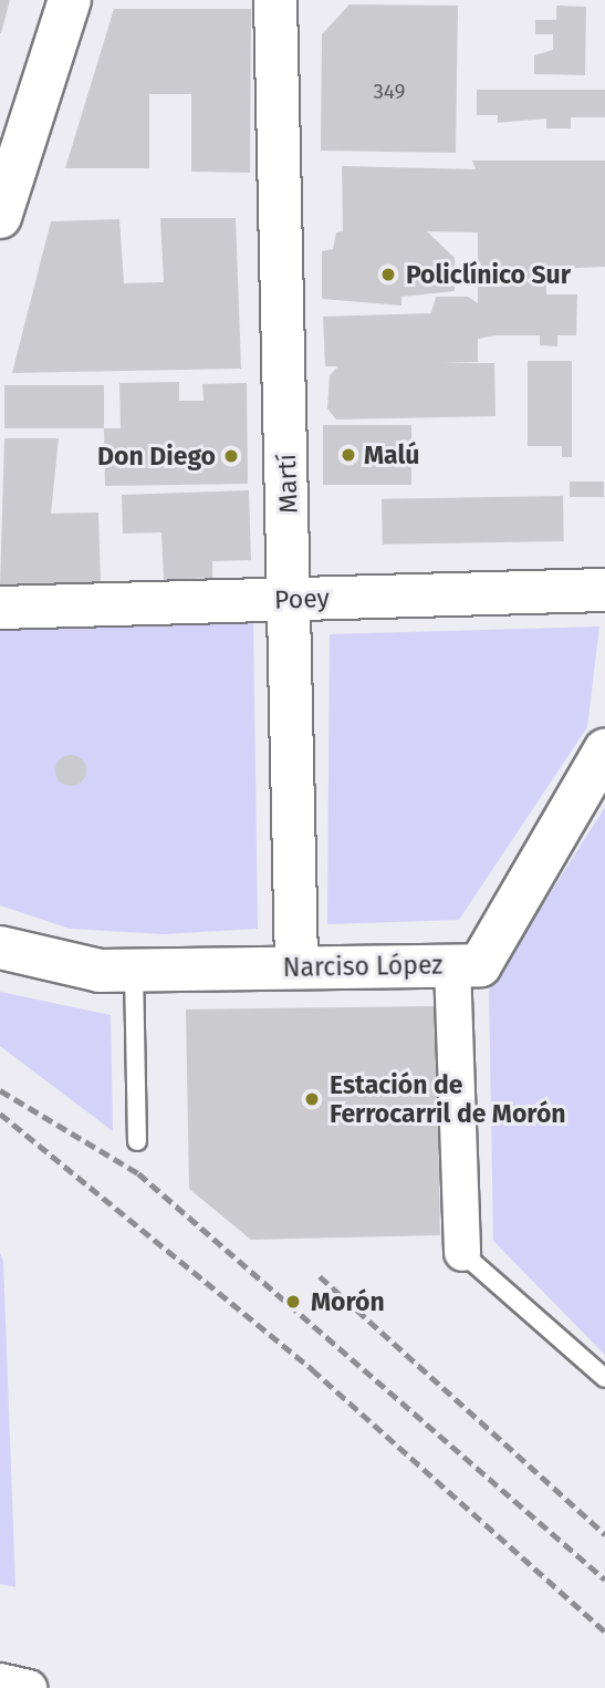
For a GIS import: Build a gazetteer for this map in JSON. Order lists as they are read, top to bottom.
{
  "streets": {
    "street": ["Martí", "Poey", "Narciso López"]
  },
  "crossings": [
    ["Martí", "Poey"],
    ["Martí", "Narciso López"]
  ],
  "places": [
    "Policlínico Sur",
    "Malú",
    "Don Diego",
    "Estación de Ferrocarril de Morón",
    "Morón"
  ],
  "house_numbers": ["349"]
}
